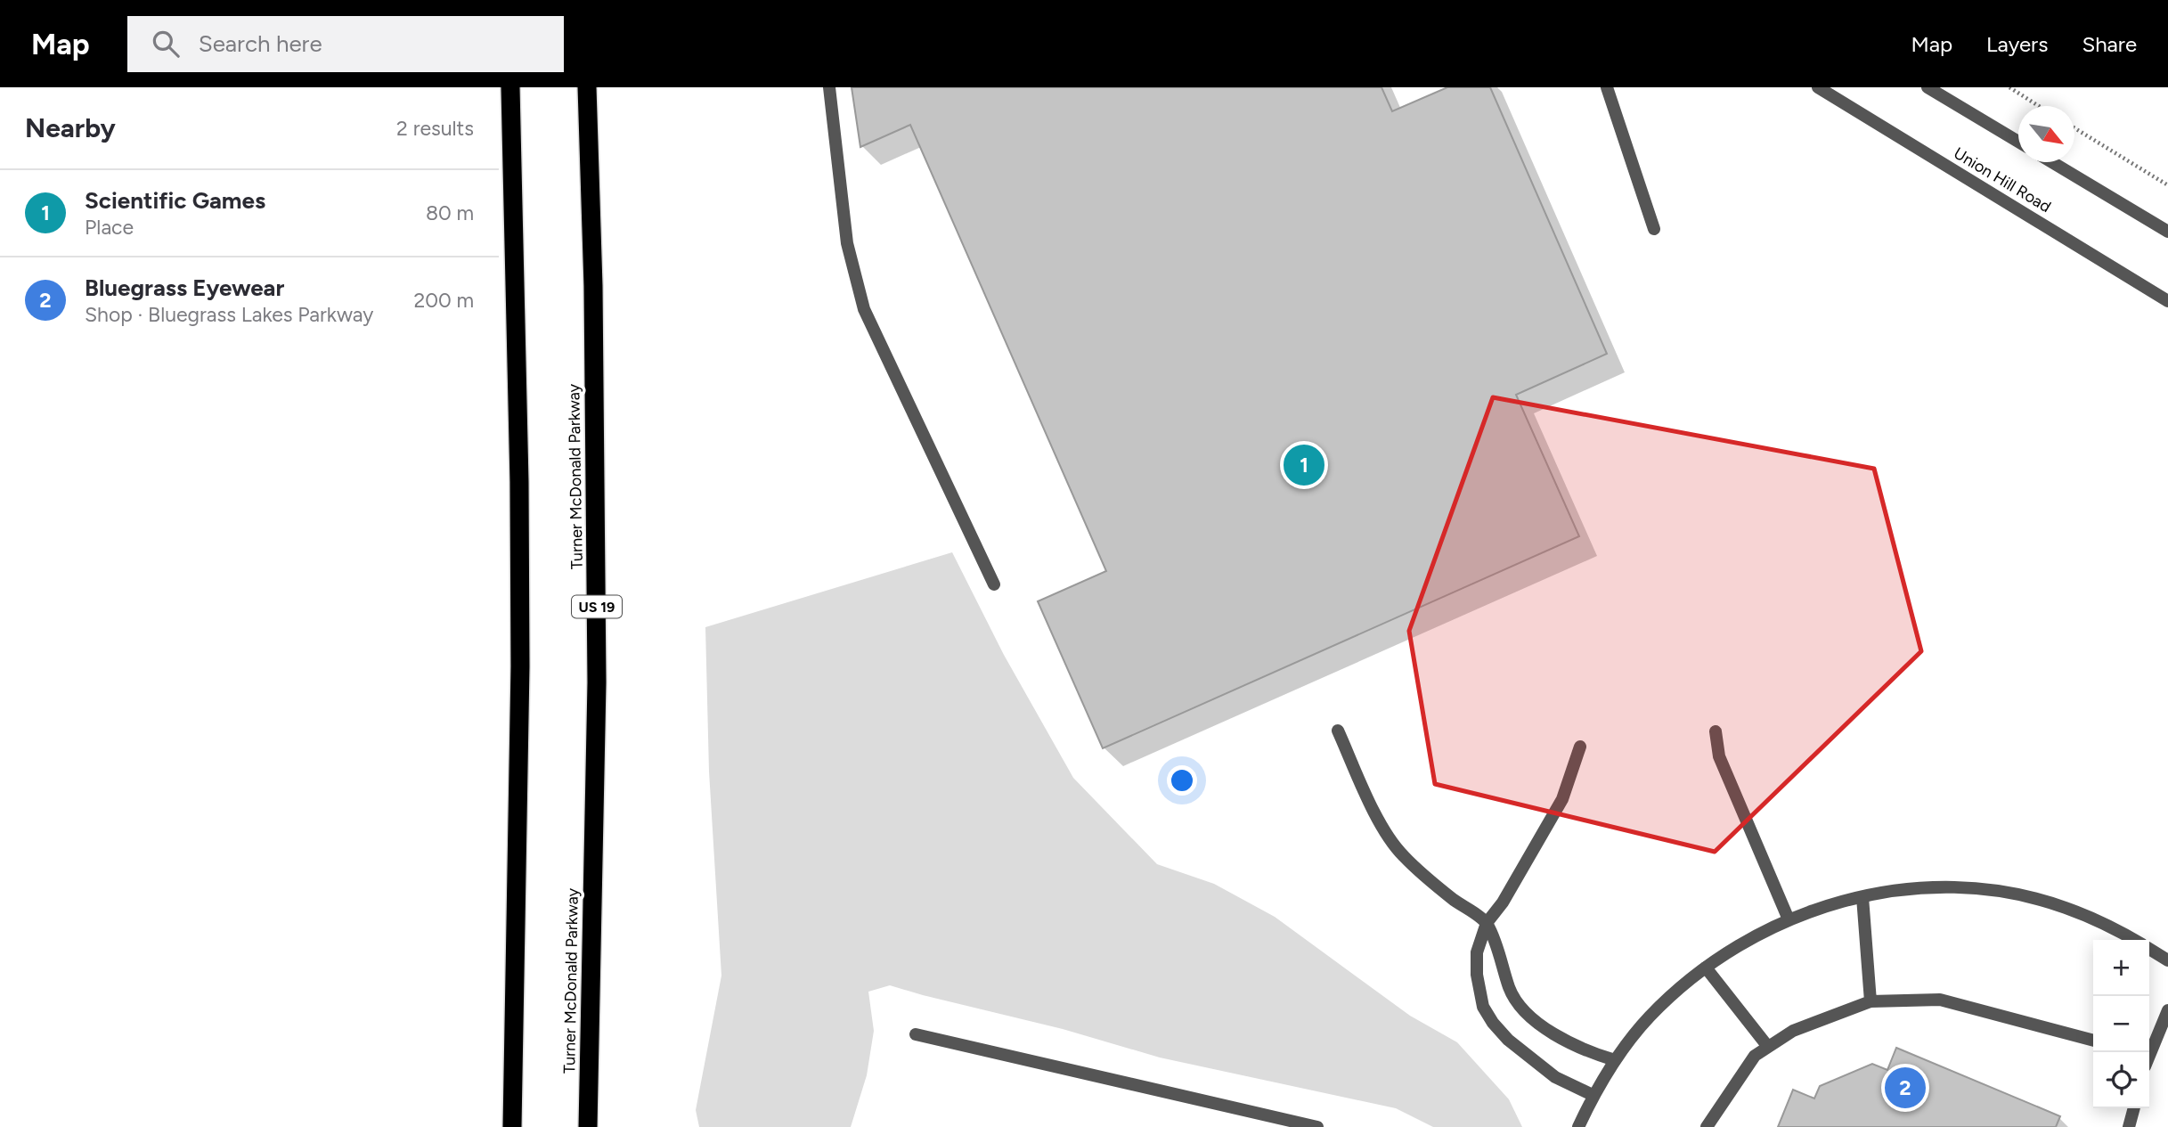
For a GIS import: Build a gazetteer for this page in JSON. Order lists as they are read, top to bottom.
{
  "streets": {
    "highway": ["Turner McDonald Parkway", "US 19"],
    "street": ["Union Hill Road"]
  },
  "north": "bottom right",
  "page": {
    "header": "Map",
    "search": "Search here",
    "nav": ["Map", "Layers", "Share"],
    "heading": ["Nearby", "2 results"],
    "list": [
      {
        "mark": "1",
        "name": "Scientific Games",
        "note": "Place",
        "value": "80 m"
      },
      {
        "mark": "2",
        "name": "Bluegrass Eyewear",
        "note": "Shop · Bluegrass Lakes Parkway",
        "value": "200 m"
      }
    ],
    "pins": ["1", "2"],
    "map_buttons": ["+", "−"]
  }
}
